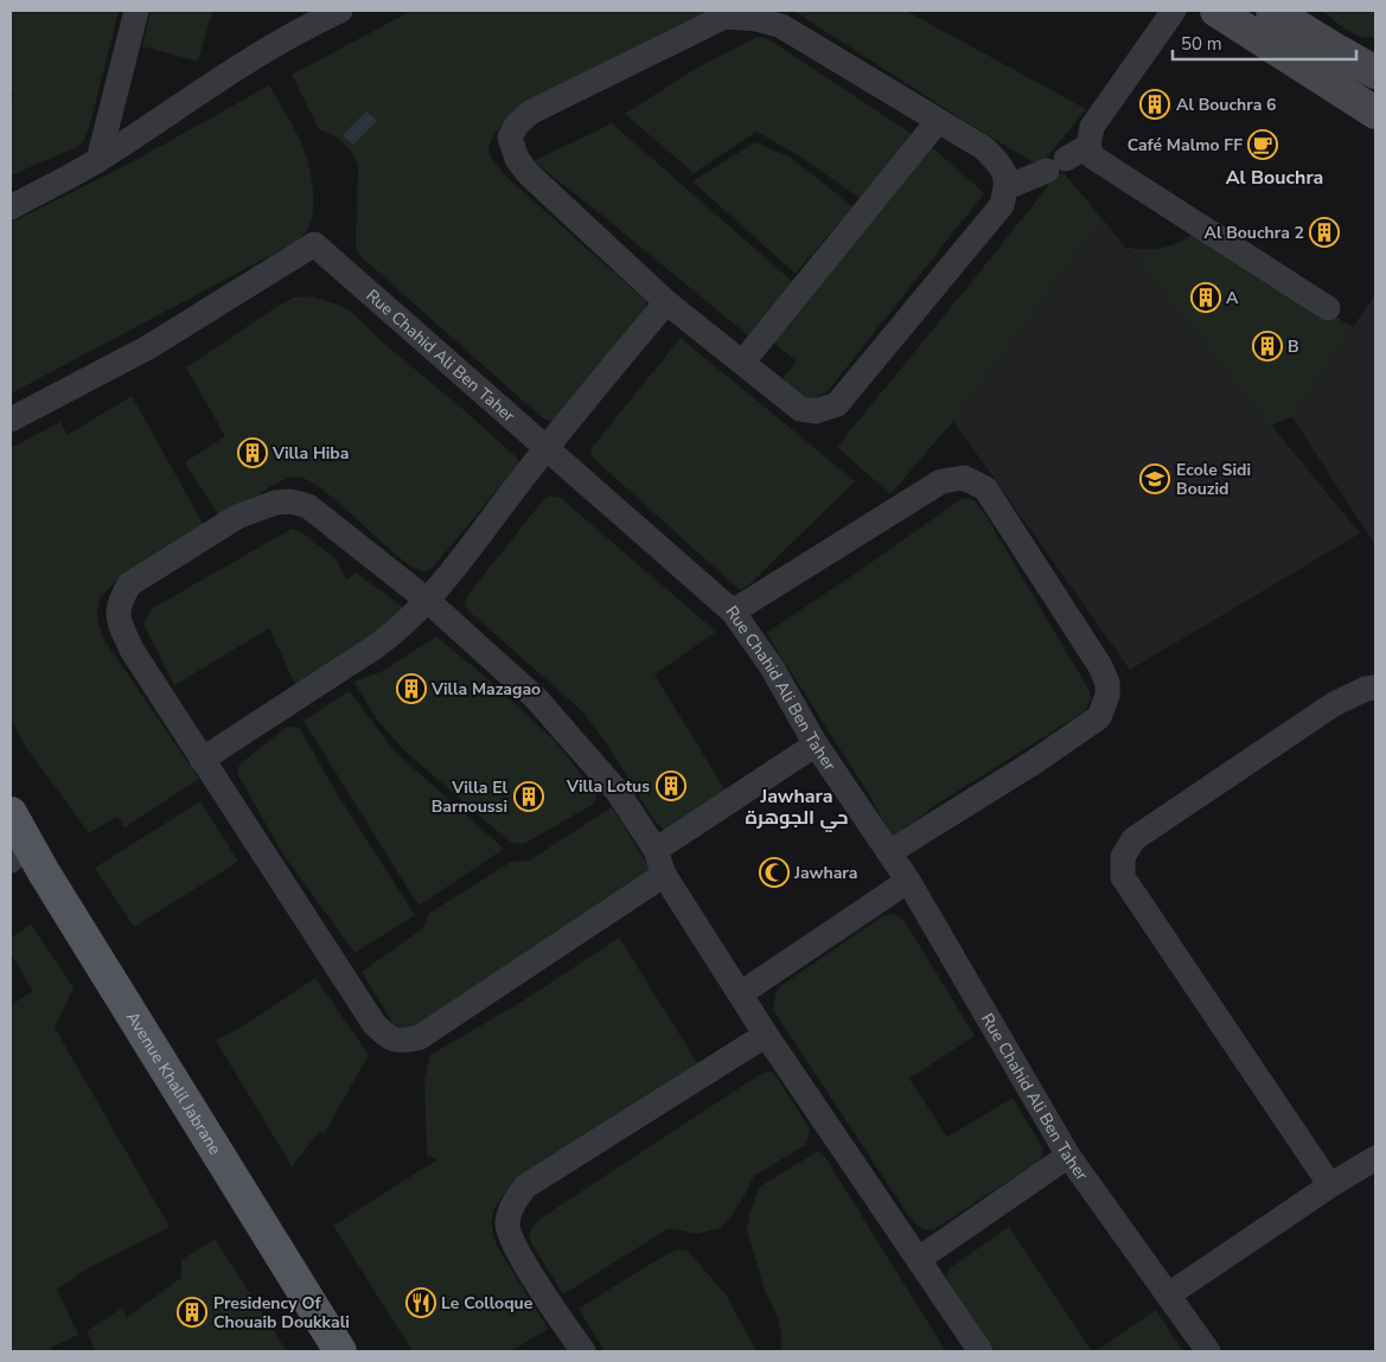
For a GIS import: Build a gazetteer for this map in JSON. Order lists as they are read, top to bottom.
{
  "streets": {
    "main road": ["Avenue Khalil Jabrane"],
    "street": ["Rue Chahid Ali Ben Taher"]
  },
  "districts": ["Al Bouchra", "Jawhara حي الجوهرة"],
  "places": {
    "building": [
      "Al Bouchra 6",
      "Al Bouchra 2",
      "A",
      "B",
      "Villa Hiba",
      "Villa Mazagao",
      "Villa Lotus",
      "Villa El Barnoussi",
      "Presidency Of Chouaib Doukkali"
    ],
    "cafe": ["Café Malmo FF"],
    "school or university": ["Ecole Sidi Bouzid"],
    "mosque": ["Jawhara"],
    "restaurant": ["Le Colloque"]
  },
  "scale_bar": "50 m"
}
